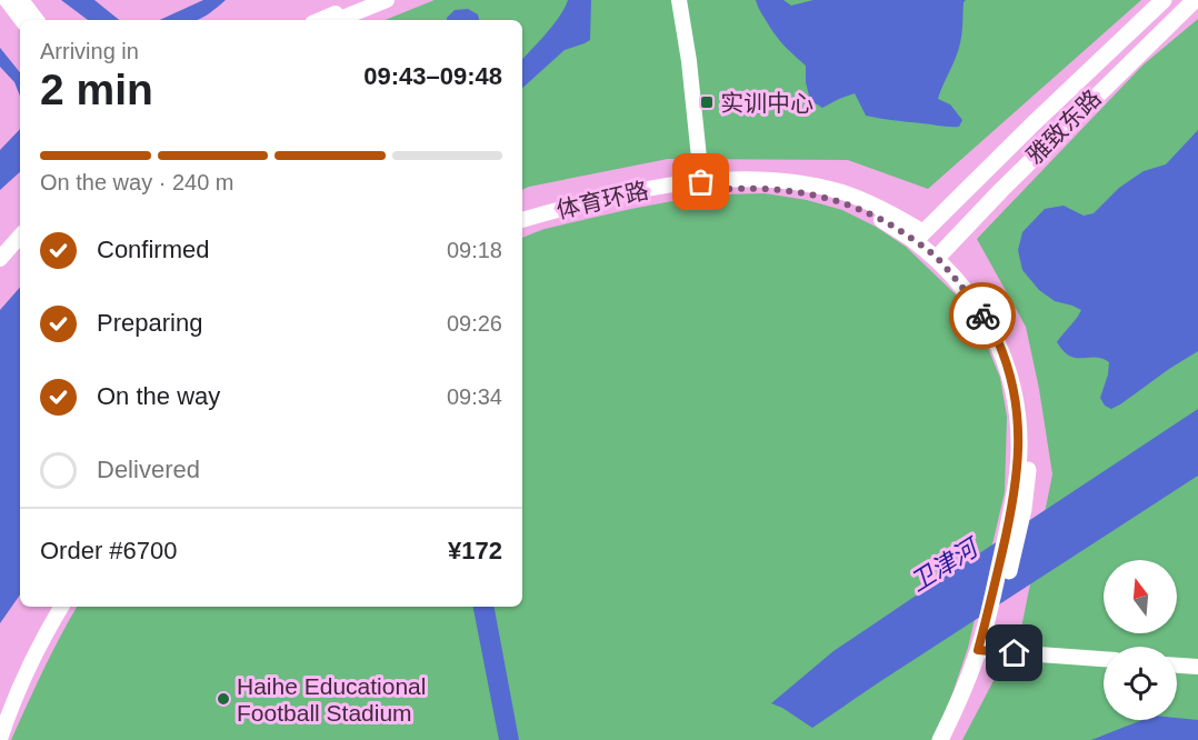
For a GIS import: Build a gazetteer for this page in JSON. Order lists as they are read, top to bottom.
{
  "streets": {
    "main road": ["雅致东路", "体育环路"]
  },
  "crossings": [
    ["雅致东路", "体育环路"]
  ],
  "water": ["卫津河"],
  "places": {
    "transit": ["实训中心"],
    "other": ["Haihe Educational Football Stadium"]
  },
  "north": "top",
  "page": {
    "heading": ["2 min", "Arriving in", "09:43–09:48"],
    "panel": ["Order #6700", "¥172"],
    "bar": "On the way · 240 m",
    "list": [
      ["Confirmed", "09:18"],
      ["Preparing", "09:26"],
      ["On the way", "09:34"],
      "Delivered"
    ]
  }
}
